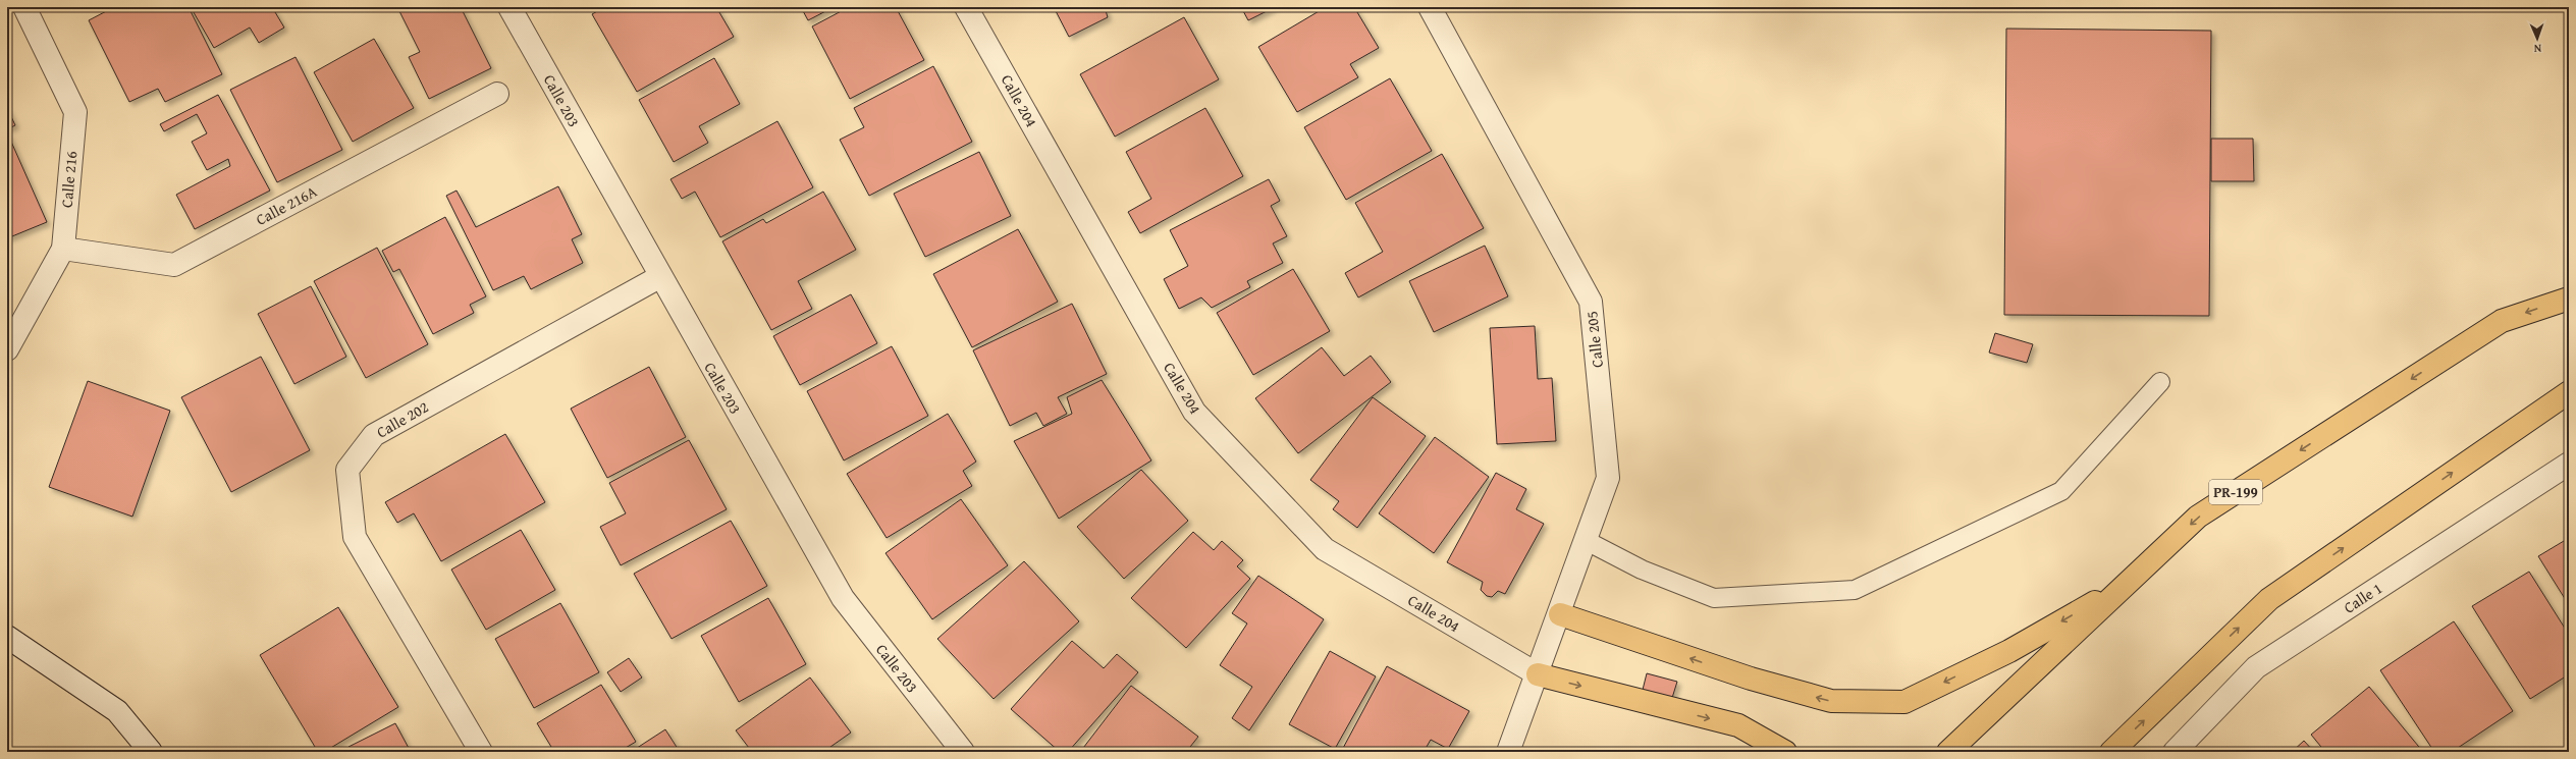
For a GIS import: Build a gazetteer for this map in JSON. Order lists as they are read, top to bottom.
{
  "streets": {
    "main road": ["PR-199"],
    "street": [
      "Calle 203",
      "Calle 204",
      "Calle 216",
      "Calle 216A",
      "Calle 205",
      "Calle 202",
      "Calle 1"
    ]
  },
  "crossings": [
    ["Calle 203", "Calle 202"],
    ["Calle 204", "Calle 205"],
    ["Calle 216", "Calle 216A"]
  ],
  "north": "bottom"
}
